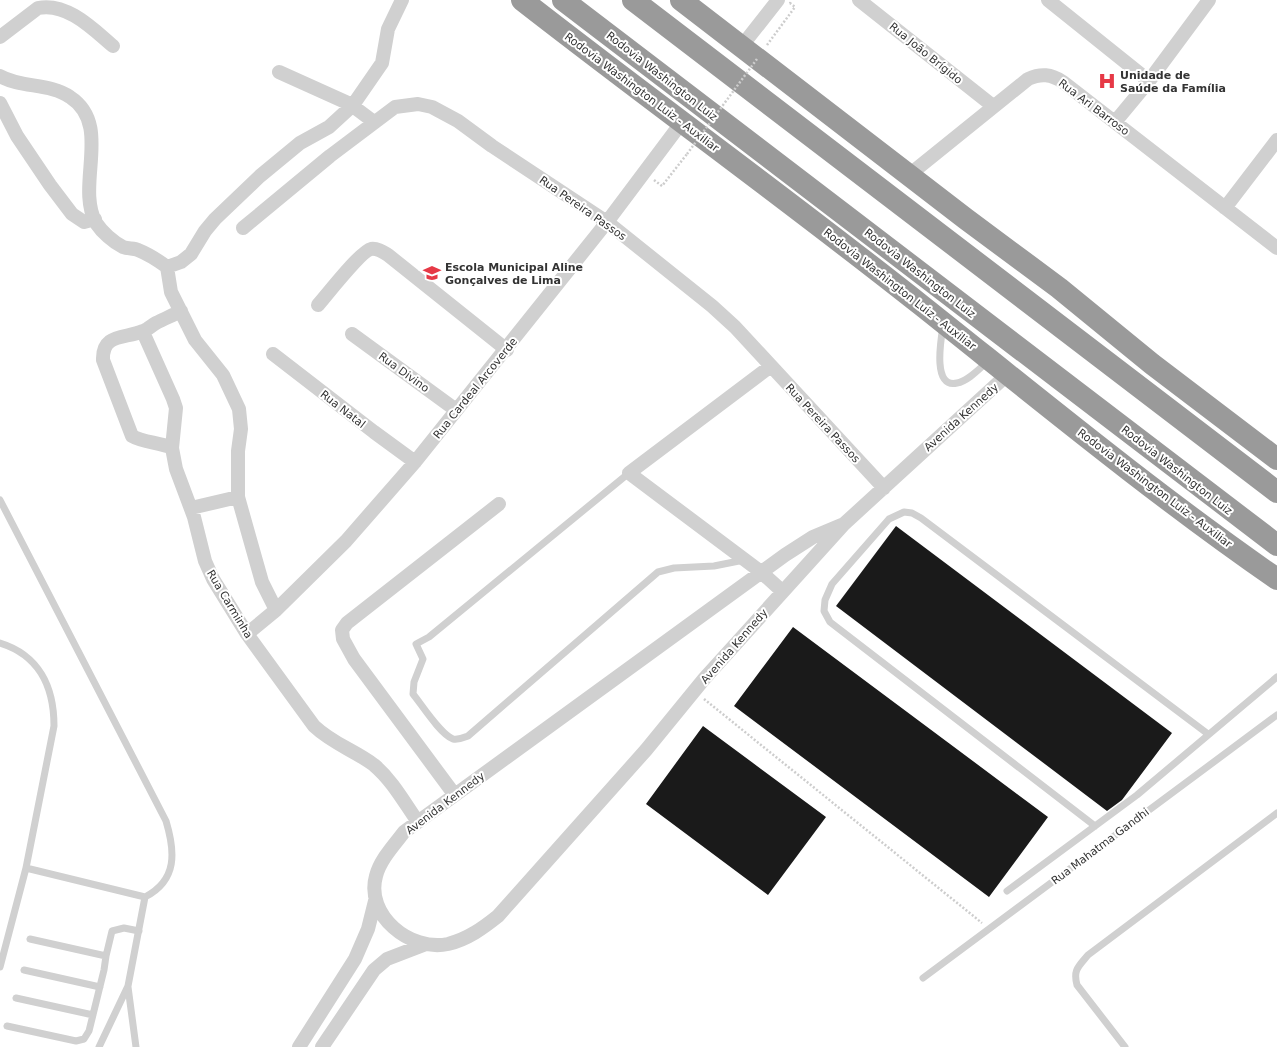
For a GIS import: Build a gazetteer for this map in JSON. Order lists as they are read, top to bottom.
{
  "streets": {
    "highway": ["Rodovia Washington Luiz", "Rodovia Washington Luiz - Auxiliar"],
    "street": [
      "Rua João Brígido",
      "Rua Ari Barroso",
      "Rua Pereira Passos",
      "Rua Divino",
      "Rua Cardeal Arcoverde",
      "Rua Natal",
      "Avenida Kennedy",
      "Rua Carminha"
    ],
    "lane": ["Rua Mahatma Gandhi"]
  },
  "crossings": [
    ["Rua João Brígido", "Rua Ari Barroso"],
    ["Rodovia Washington Luiz - Auxiliar", "Rua Cardeal Arcoverde"],
    ["Rodovia Washington Luiz - Auxiliar", "Avenida Kennedy"],
    ["Rua Pereira Passos", "Rua Cardeal Arcoverde"],
    ["Rua Pereira Passos", "Avenida Kennedy"],
    ["Rua Divino", "Rua Cardeal Arcoverde"],
    ["Rua Cardeal Arcoverde", "Rua Natal"],
    ["Rua Cardeal Arcoverde", "Rua Carminha"],
    ["Avenida Kennedy", "Rua Carminha"]
  ],
  "places": {
    "hospital": ["Unidade de Saúde da Família"],
    "school or university": ["Escola Municipal Aline Gonçalves de Lima"]
  }
}
